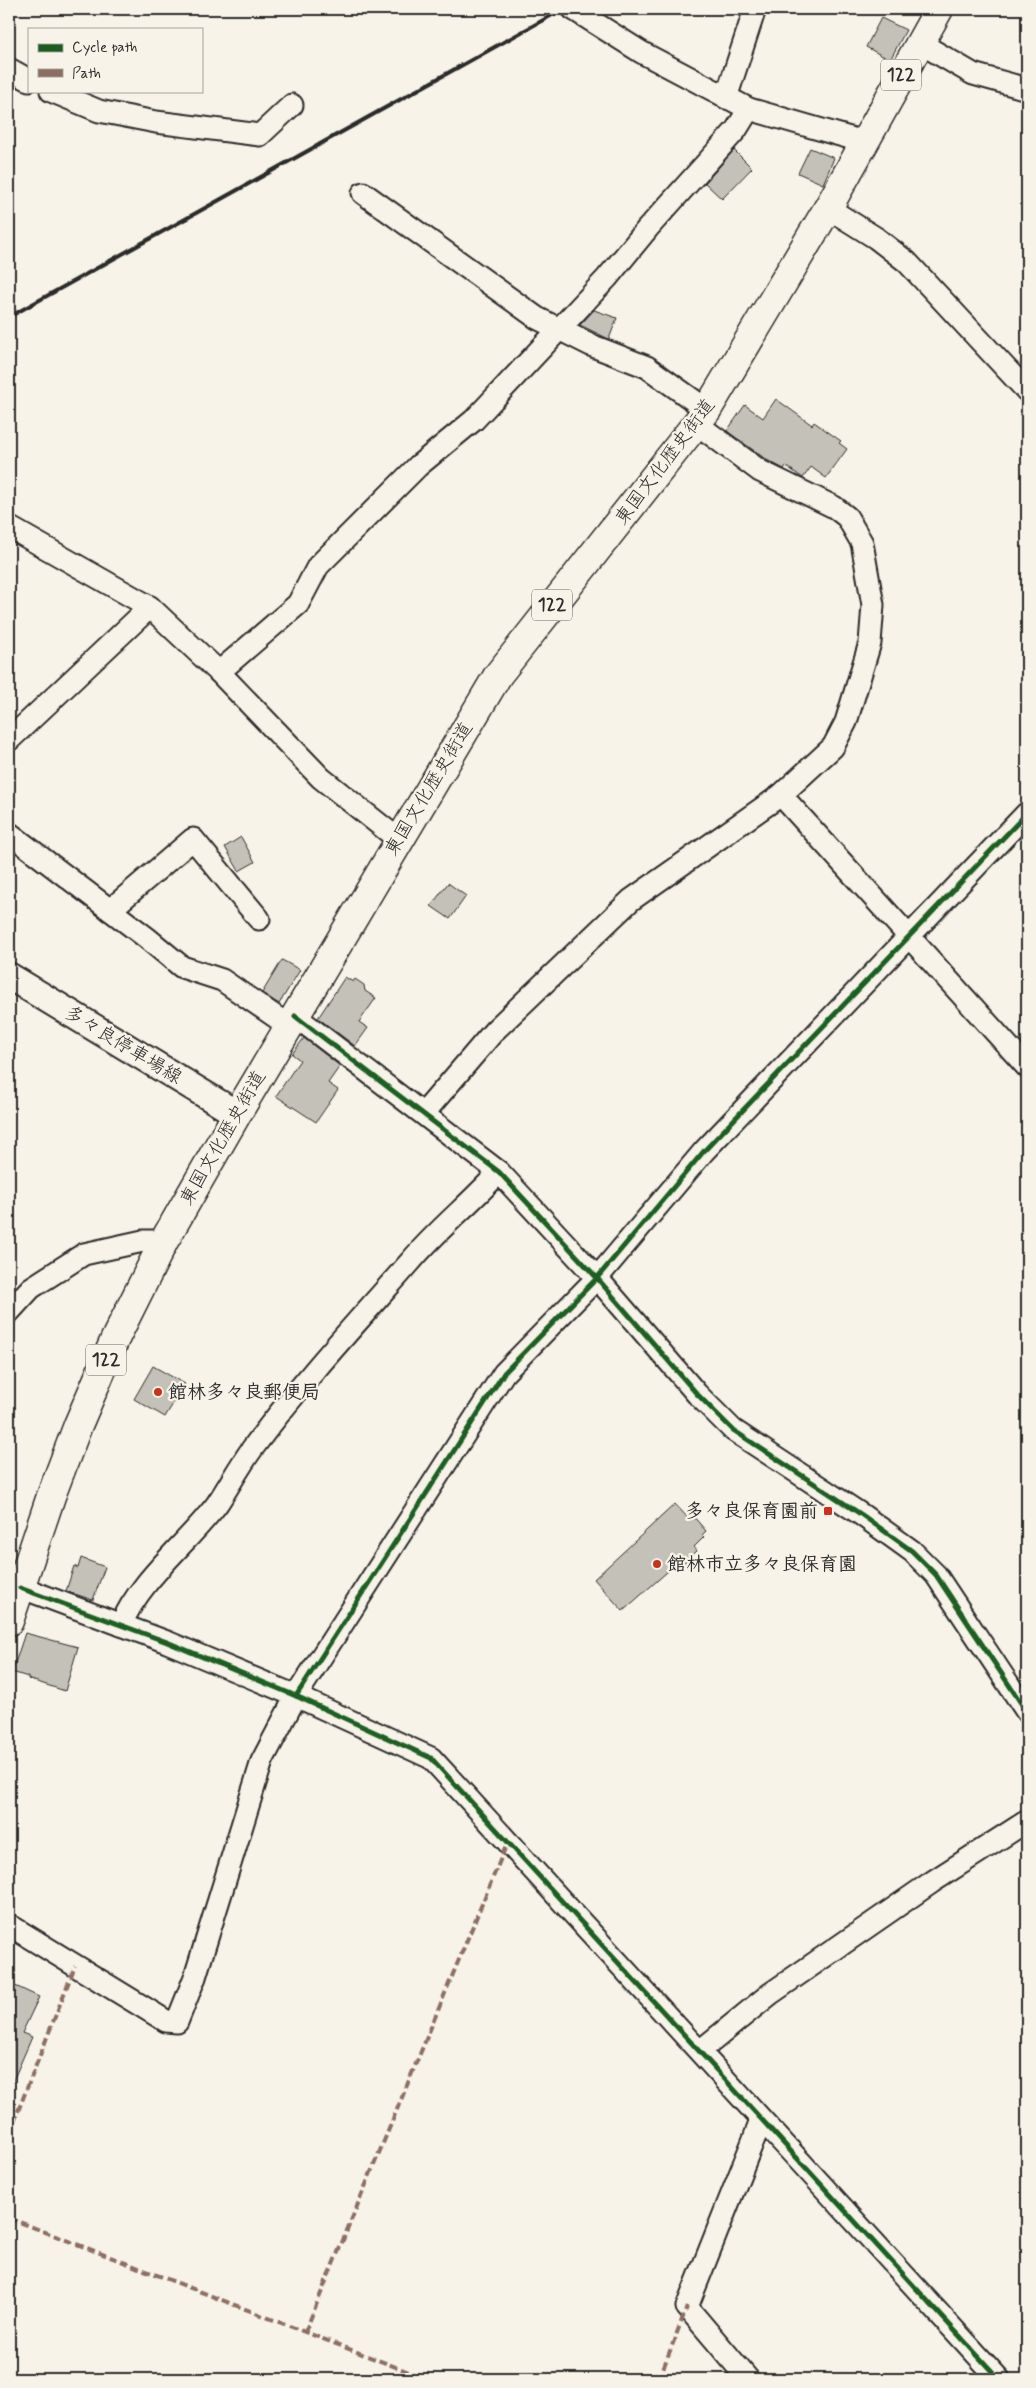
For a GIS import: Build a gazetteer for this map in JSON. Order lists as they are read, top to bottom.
{
  "streets": {
    "highway": ["122", "東国文化歴史街道"],
    "main road": ["多々良停車場線"]
  },
  "crossings": [
    ["東国文化歴史街道", "多々良停車場線"]
  ],
  "places": {
    "other": ["館林多々良郵便局", "館林市立多々良保育園"],
    "transit": ["多々良保育園前"]
  },
  "legend": ["Cycle path", "Path"]
}
